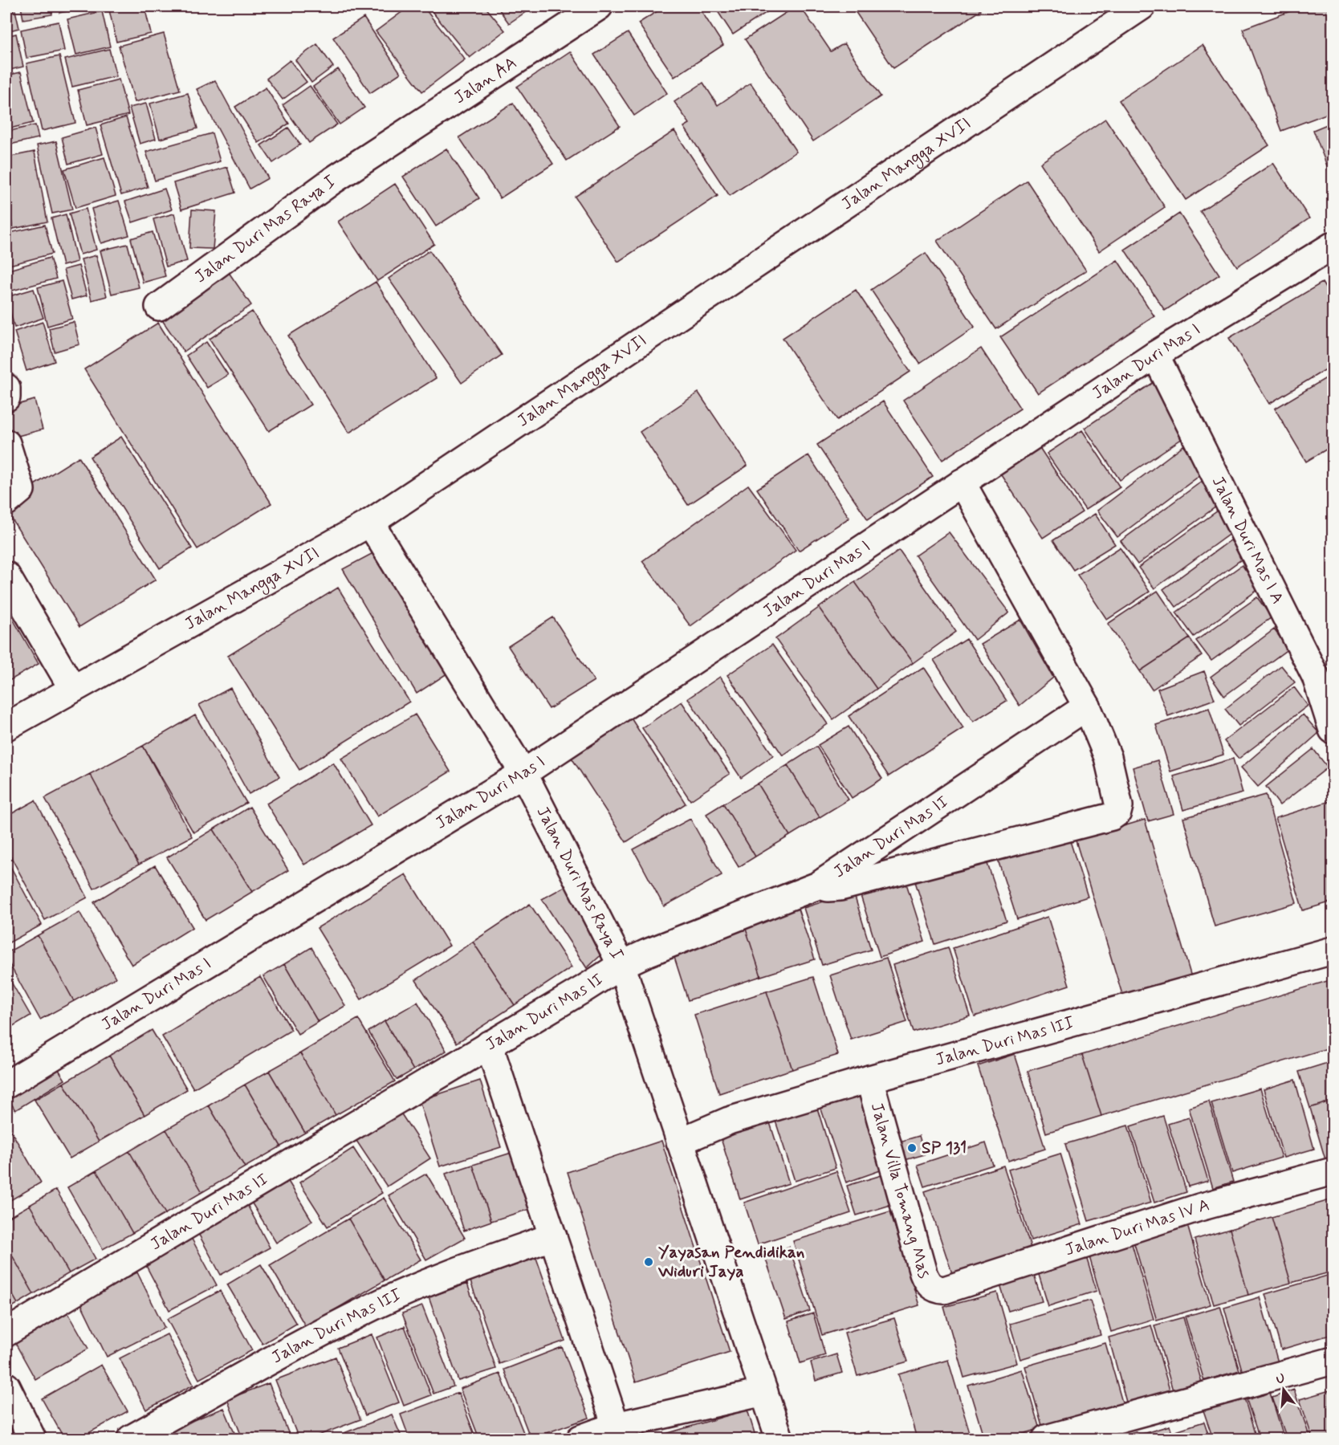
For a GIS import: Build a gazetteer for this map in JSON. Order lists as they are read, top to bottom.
{
  "streets": {
    "street": [
      "Jalan AA",
      "Jalan Mangga XVII",
      "Jalan Duri Mas Raya I",
      "Jalan Duri Mas I",
      "Jalan Duri Mas I A",
      "Jalan Duri Mas II",
      "Jalan Duri Mas III",
      "Jalan Villa Tomang Mas",
      "Jalan Duri Mas IV A"
    ]
  },
  "crossings": [
    ["Jalan AA", "Jalan Duri Mas Raya I"],
    ["Jalan Mangga XVII", "Jalan Duri Mas Raya I"],
    ["Jalan Duri Mas Raya I", "Jalan Duri Mas I"],
    ["Jalan Duri Mas Raya I", "Jalan Duri Mas II"],
    ["Jalan Duri Mas Raya I", "Jalan Duri Mas III"],
    ["Jalan Duri Mas I", "Jalan Duri Mas I A"],
    ["Jalan Duri Mas III", "Jalan Villa Tomang Mas"],
    ["Jalan Villa Tomang Mas", "Jalan Duri Mas IV A"]
  ],
  "places": ["SP 131", "Yayasan Pendidikan Widuri Jaya"],
  "north": "top"
}
